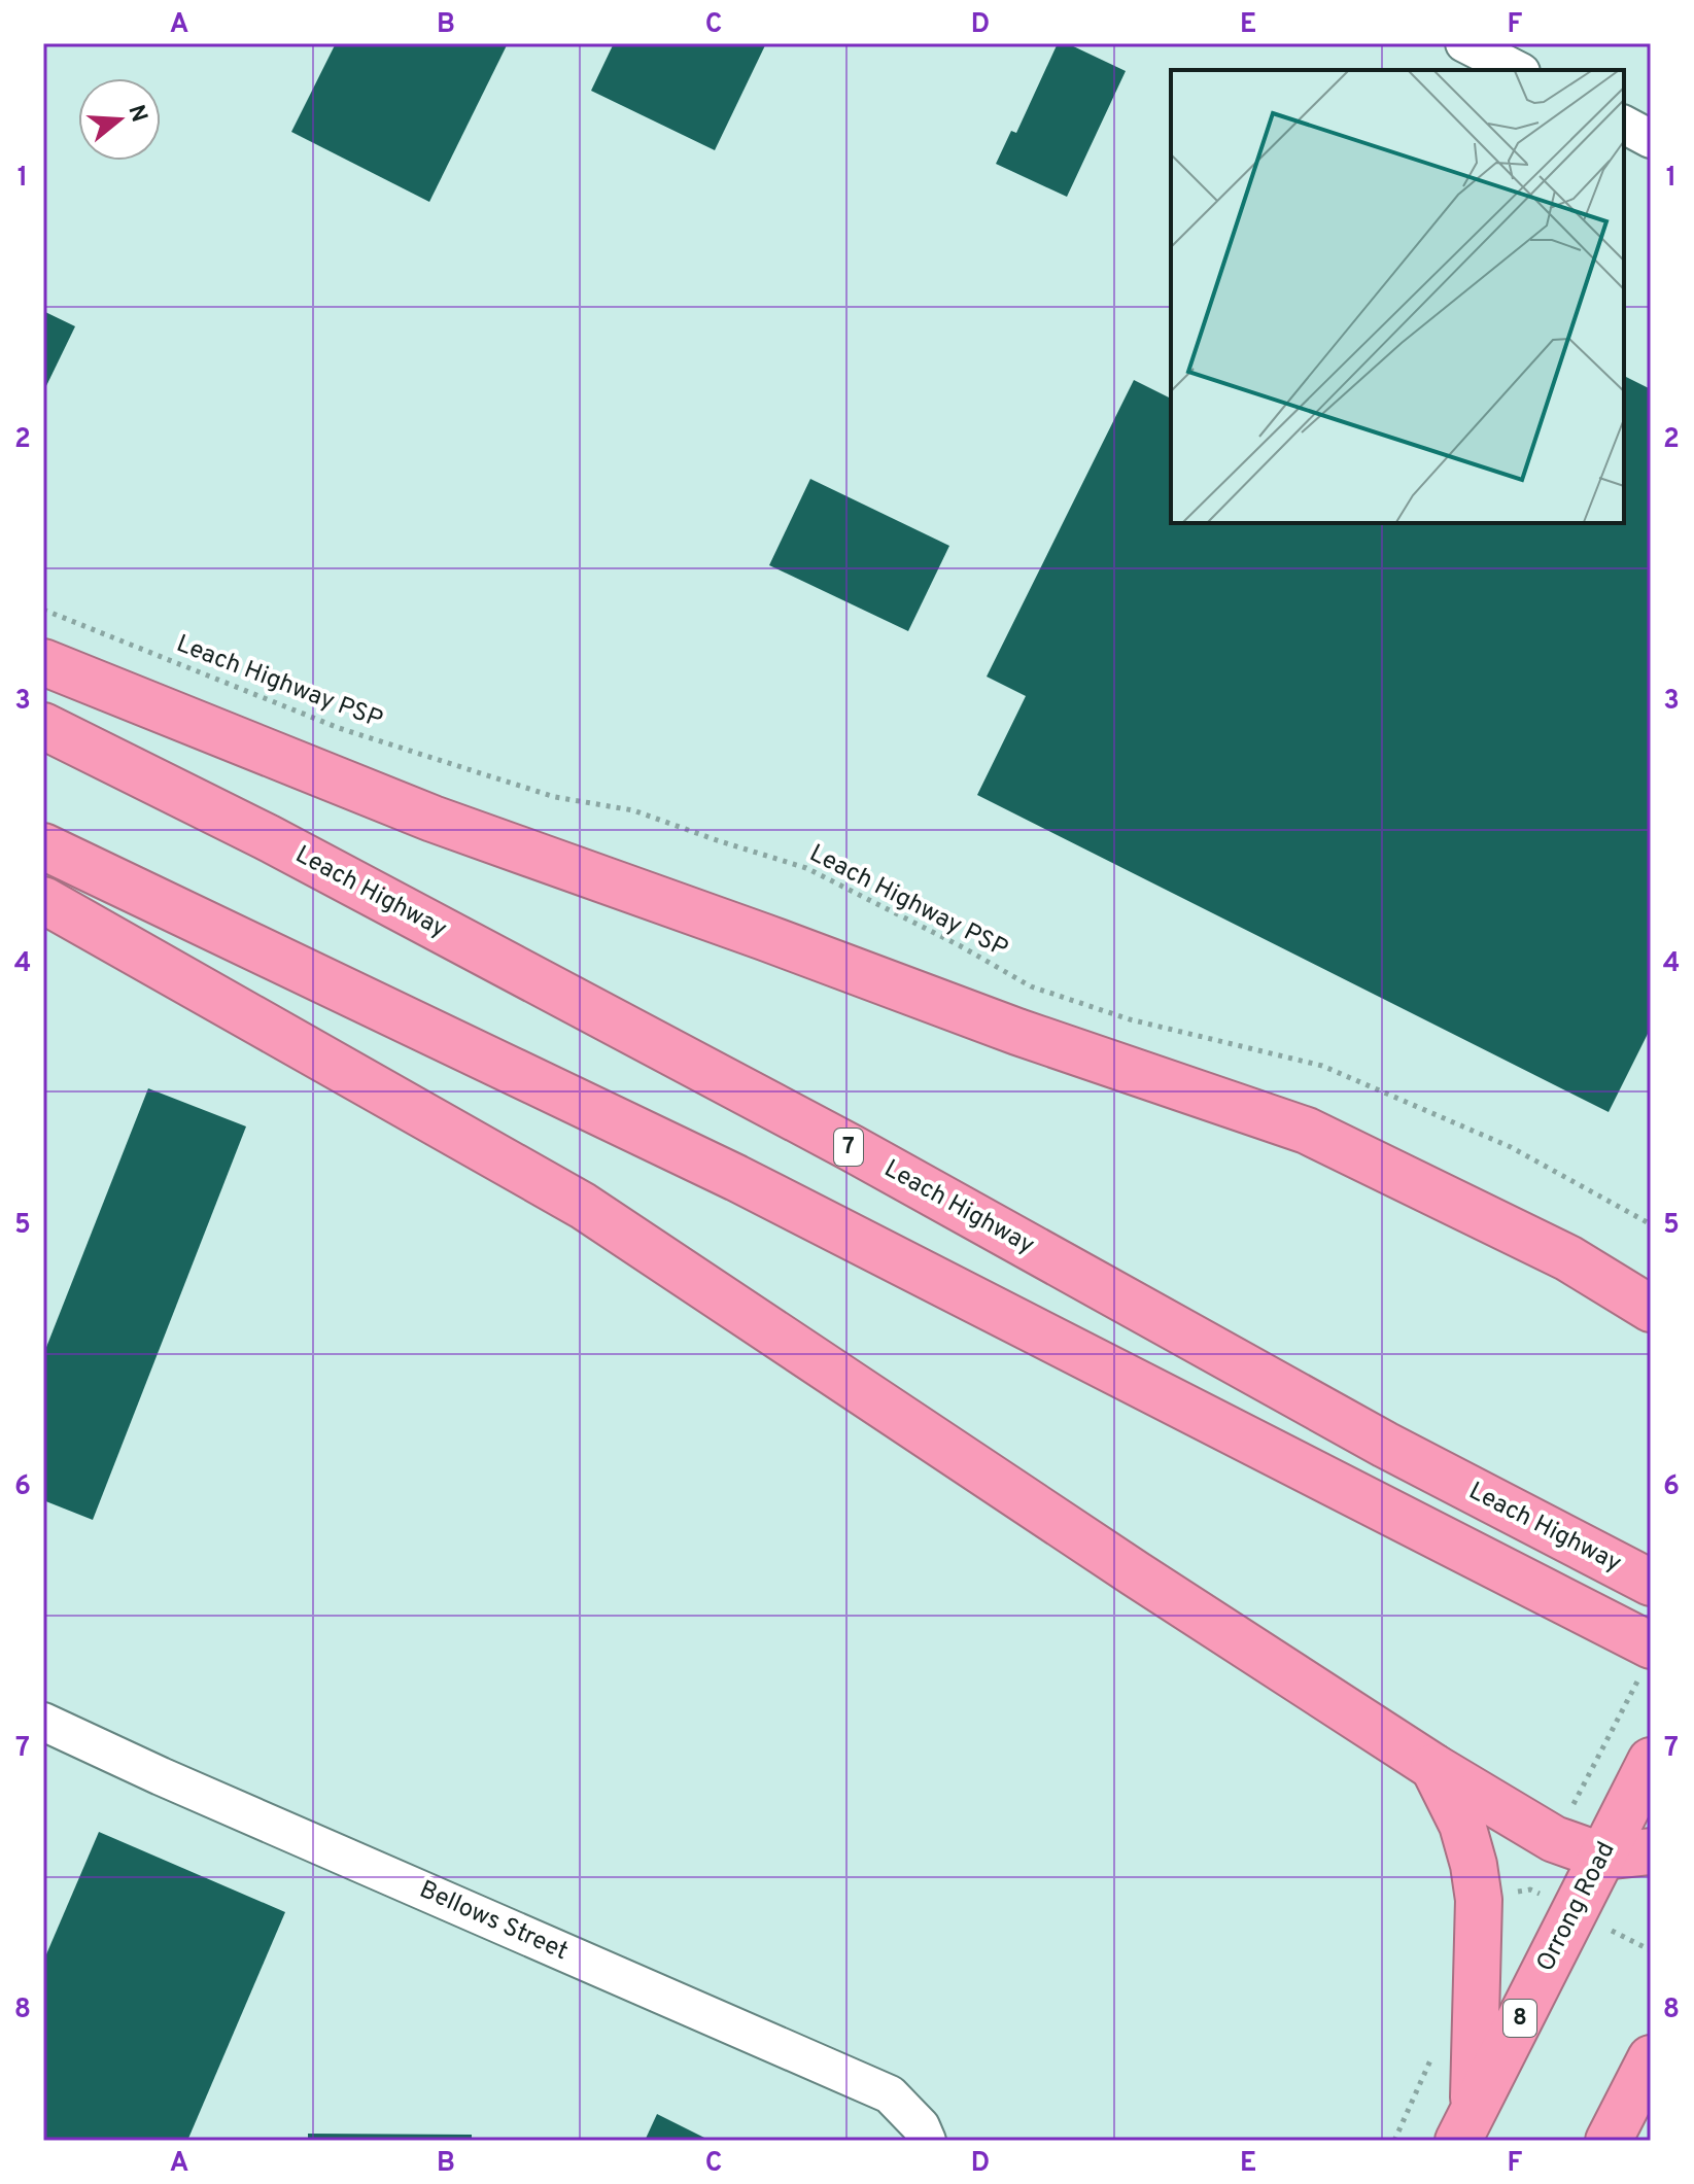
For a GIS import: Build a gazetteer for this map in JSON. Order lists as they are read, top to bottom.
{
  "streets": {
    "highway": [
      "Leach Highway",
      "7",
      "Orrong Road",
      "8"
    ],
    "street": ["Bellows Street"],
    "path": ["Leach Highway PSP"]
  },
  "north": "right",
  "grid": {
    "columns": [
      "A",
      "B",
      "C",
      "D",
      "E",
      "F"
    ],
    "rows": [
      "1",
      "2",
      "3",
      "4",
      "5",
      "6",
      "7",
      "8"
    ]
  }
}
